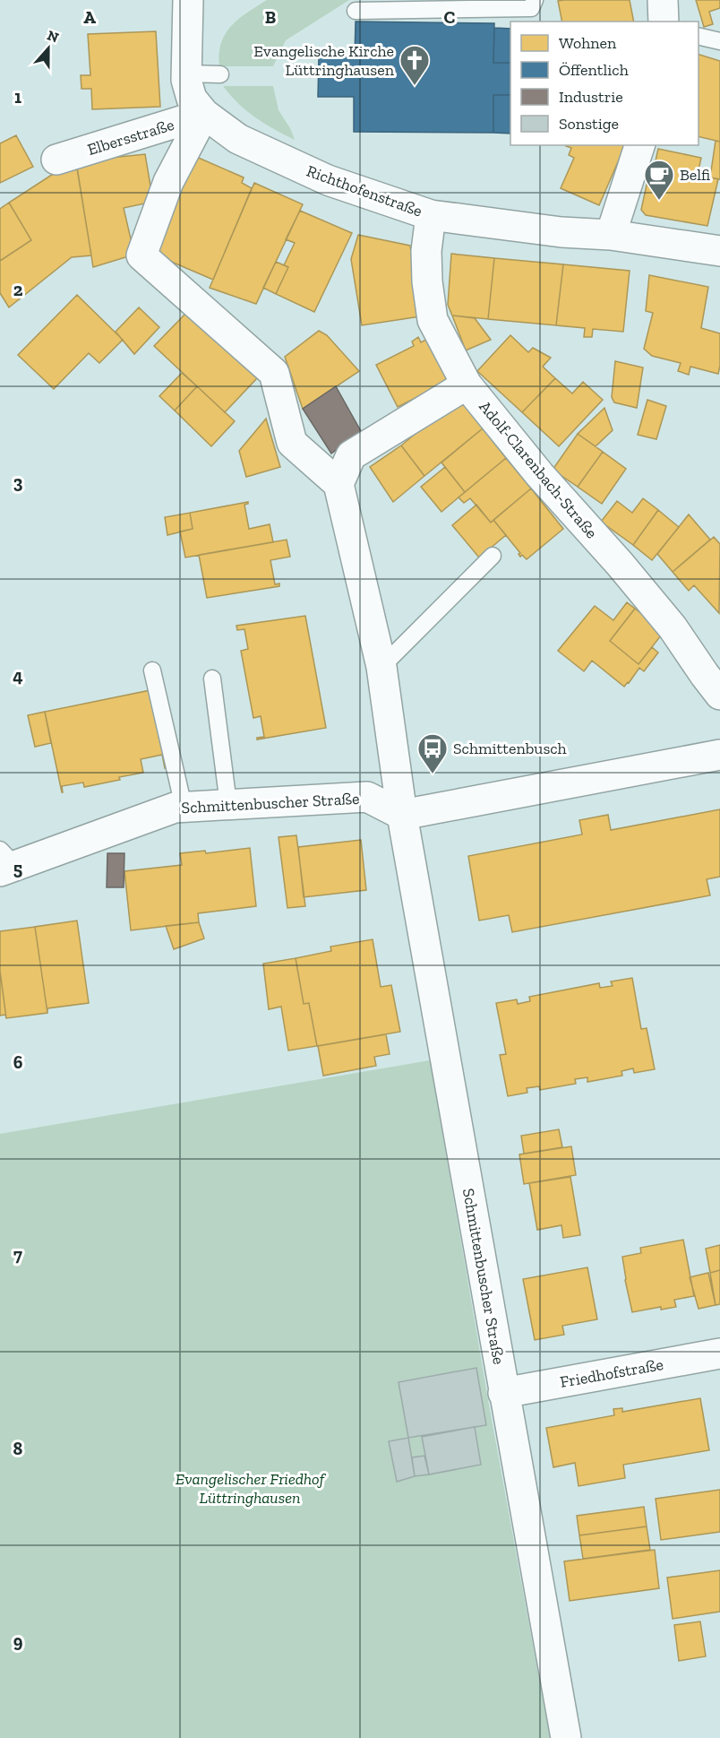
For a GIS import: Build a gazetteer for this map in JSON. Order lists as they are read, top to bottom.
{
  "streets": {
    "street": [
      "Elbersstraße",
      "Richthofenstraße",
      "Adolf-Clarenbach-Straße",
      "Schmittenbuscher Straße",
      "Friedhofstraße"
    ]
  },
  "crossings": [
    ["Elbersstraße", "Richthofenstraße"],
    ["Richthofenstraße", "Adolf-Clarenbach-Straße"],
    ["Schmittenbuscher Straße", "Friedhofstraße"]
  ],
  "parks": ["Evangelischer Friedhof Lüttringhausen"],
  "places": {
    "church": ["Evangelische Kirche Lüttringhausen"],
    "cafe": ["Belfi"],
    "bus stop": ["Schmittenbusch"]
  },
  "legend": [
    "Wohnen",
    "Öffentlich",
    "Industrie",
    "Sonstige"
  ],
  "north": "top",
  "grid": {
    "columns": ["A", "B", "C"],
    "rows": [
      "1",
      "2",
      "3",
      "4",
      "5",
      "6",
      "7",
      "8",
      "9"
    ]
  }
}
